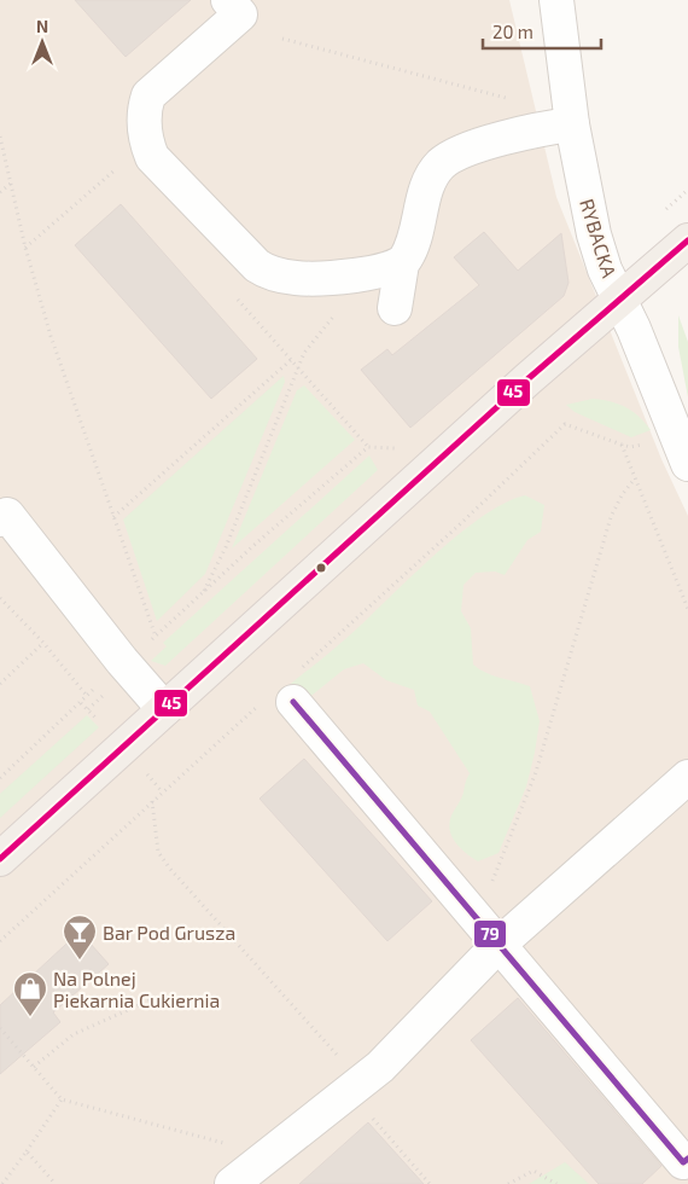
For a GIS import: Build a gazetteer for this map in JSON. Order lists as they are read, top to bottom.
{
  "streets": {
    "street": ["RYBACKA"]
  },
  "places": {
    "bar": ["Bar Pod Grusza"],
    "shop": ["Na Polnej Piekarnia Cukiernia"]
  },
  "lines": ["transit line 45", "transit line 79"],
  "scale_bar": "20 m",
  "north": "top"
}
